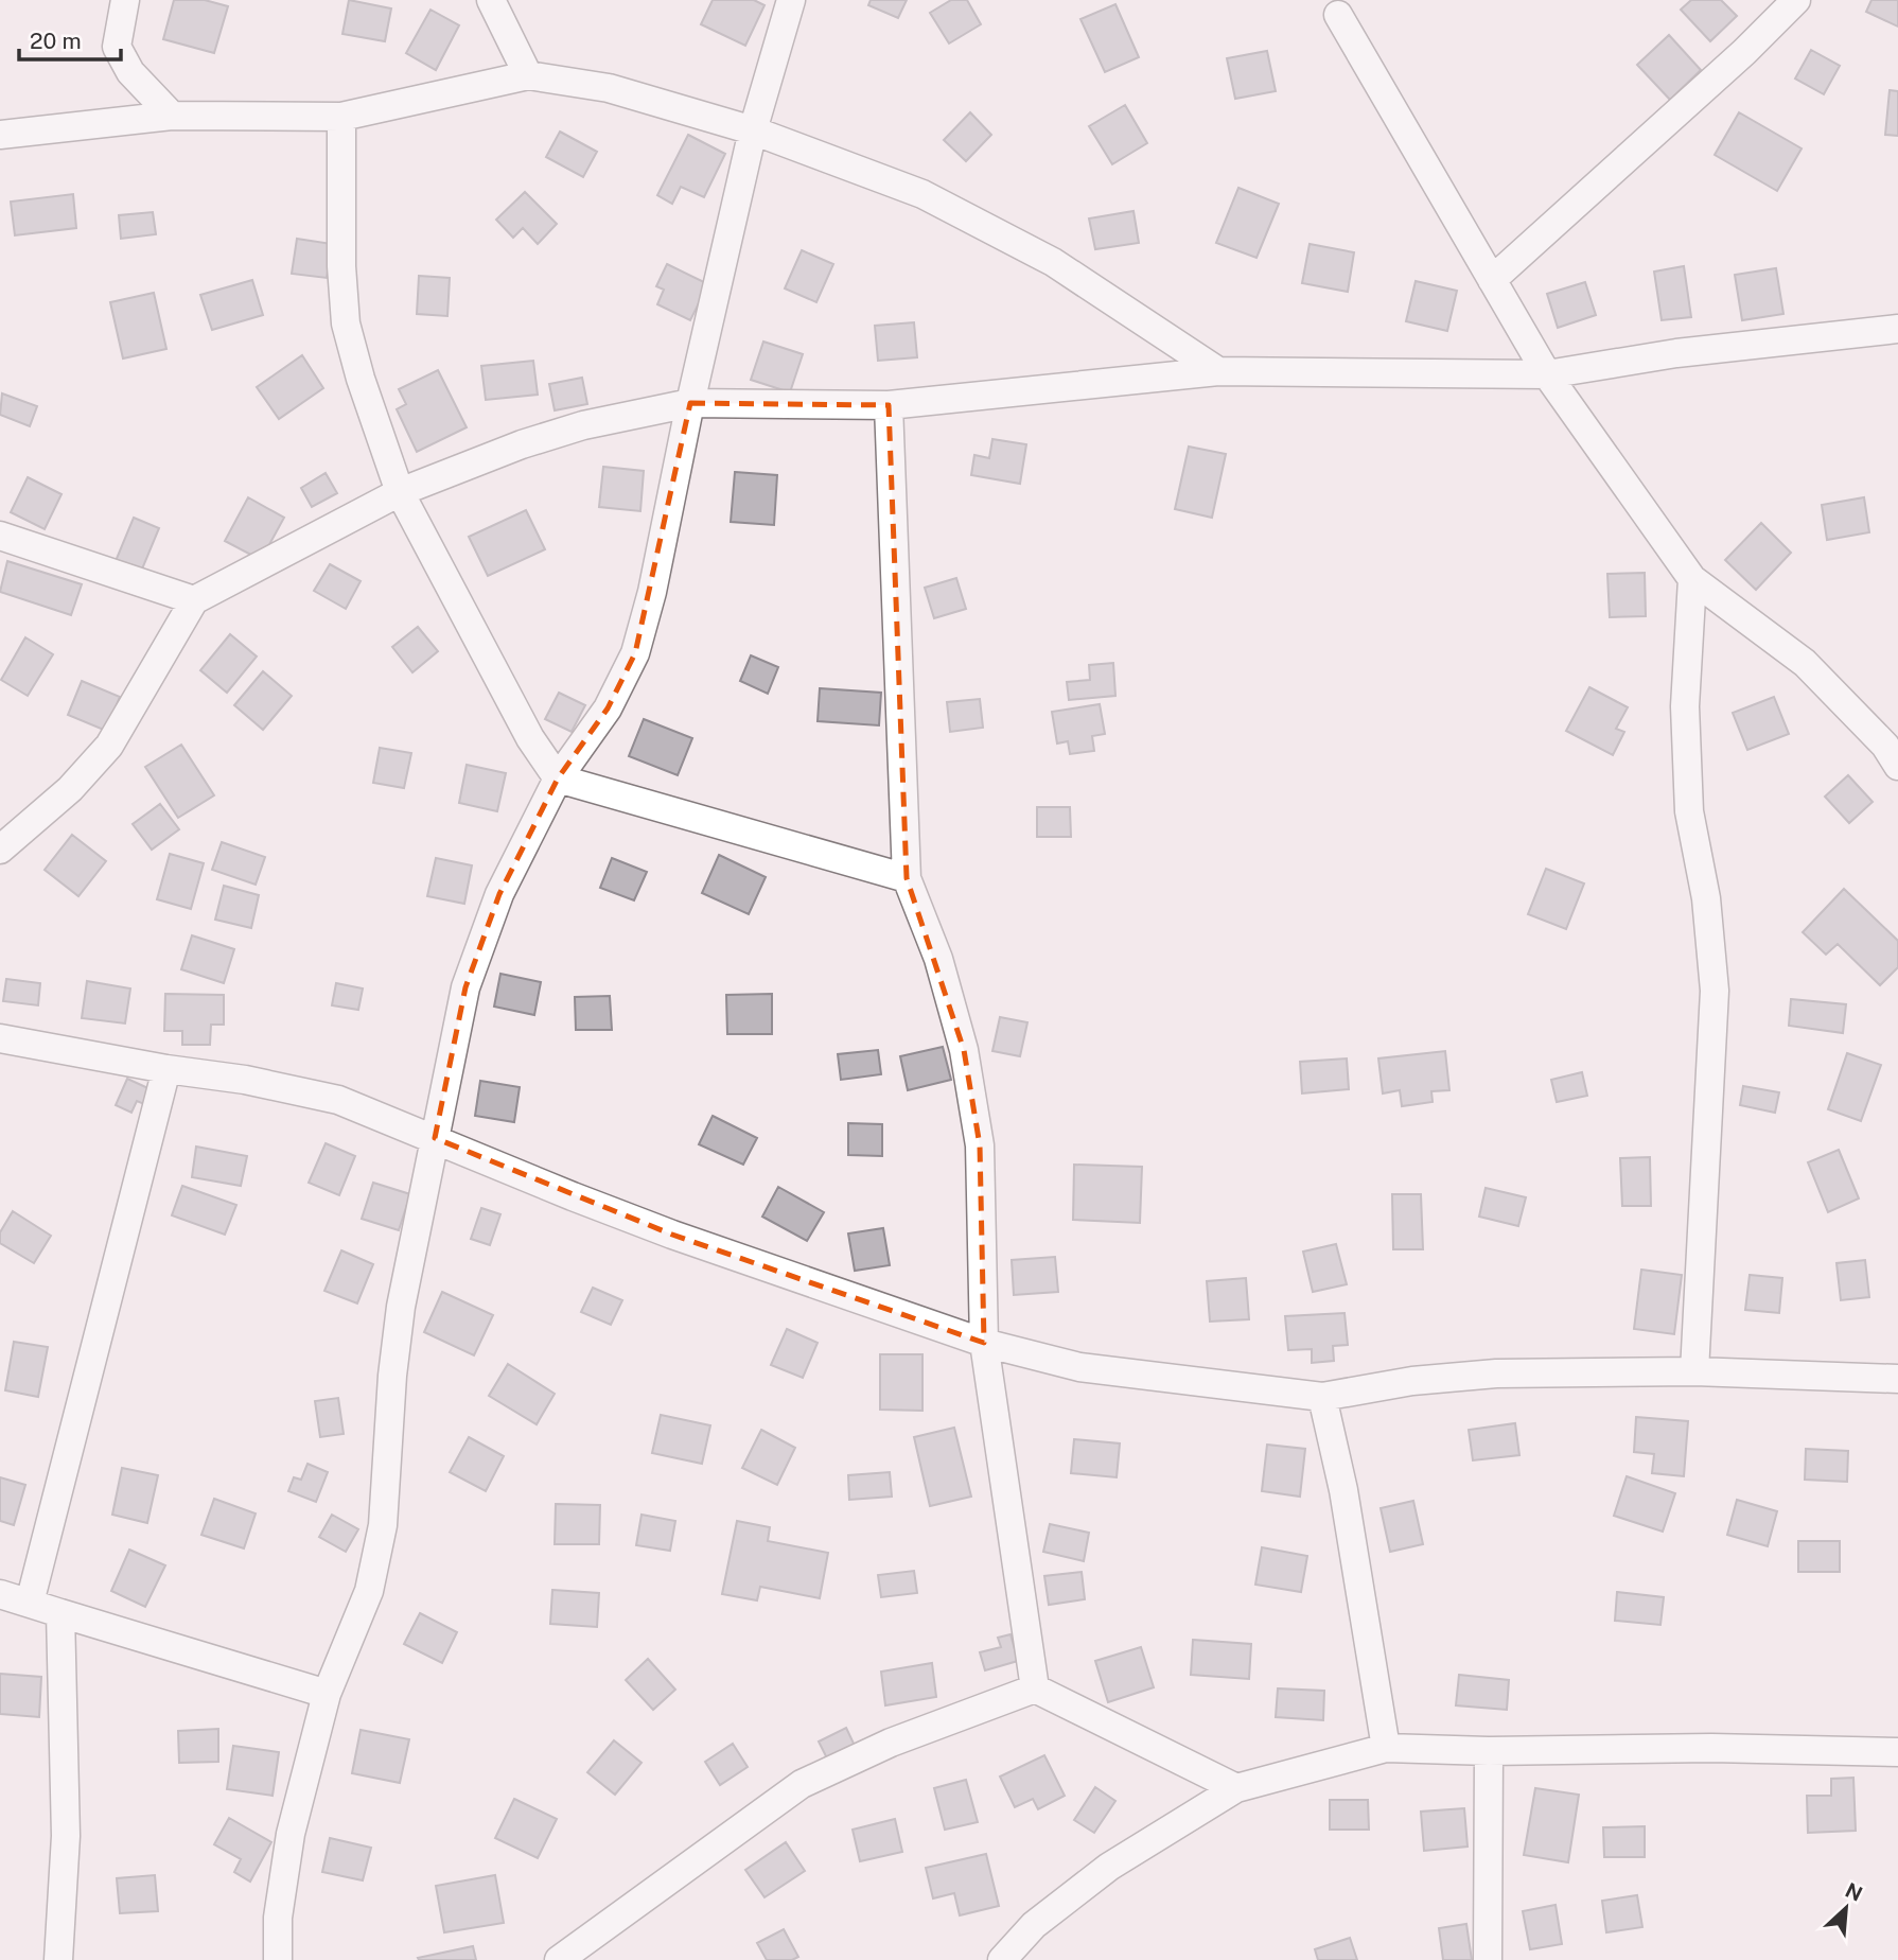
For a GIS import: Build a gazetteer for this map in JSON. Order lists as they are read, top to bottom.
{
  "scale_bar": "20 m",
  "north": "top right"
}
